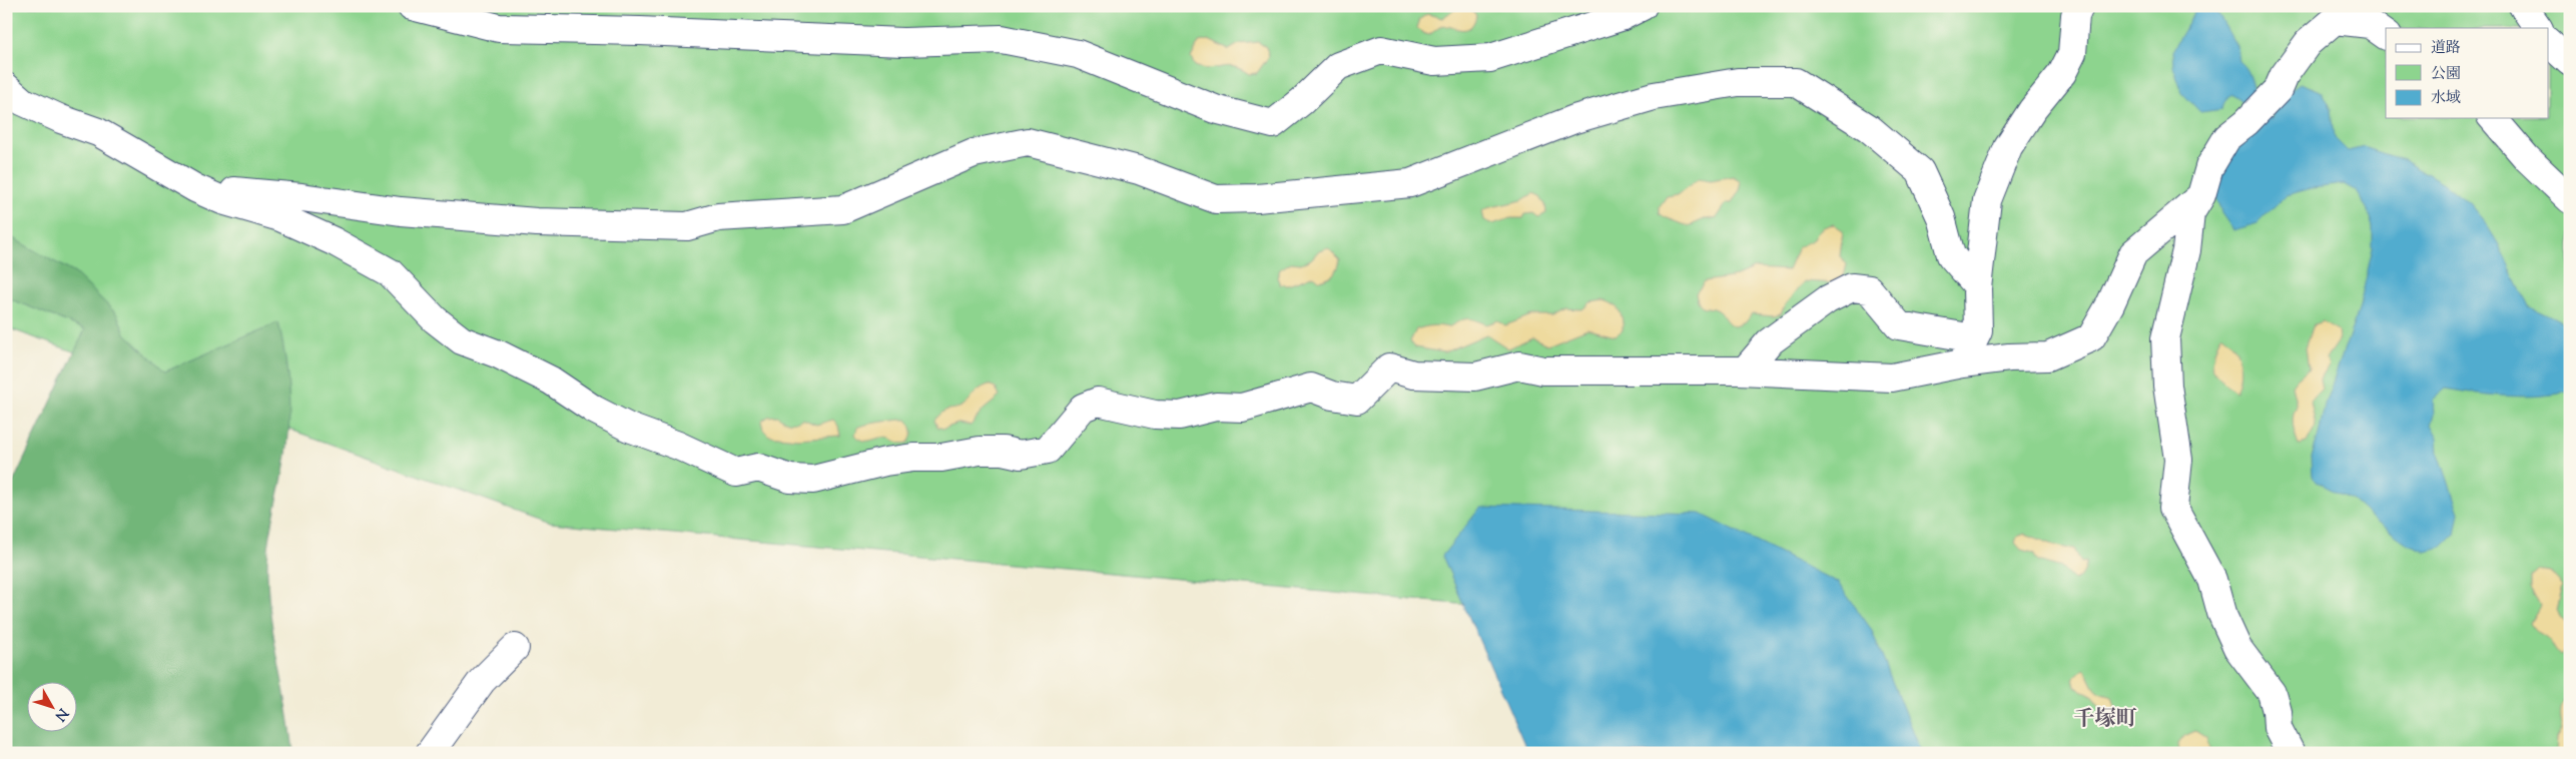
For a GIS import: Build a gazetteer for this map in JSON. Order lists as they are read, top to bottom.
{
  "districts": ["千塚町"],
  "legend": ["道路", "公園", "水域"],
  "north": "bottom right"
}
